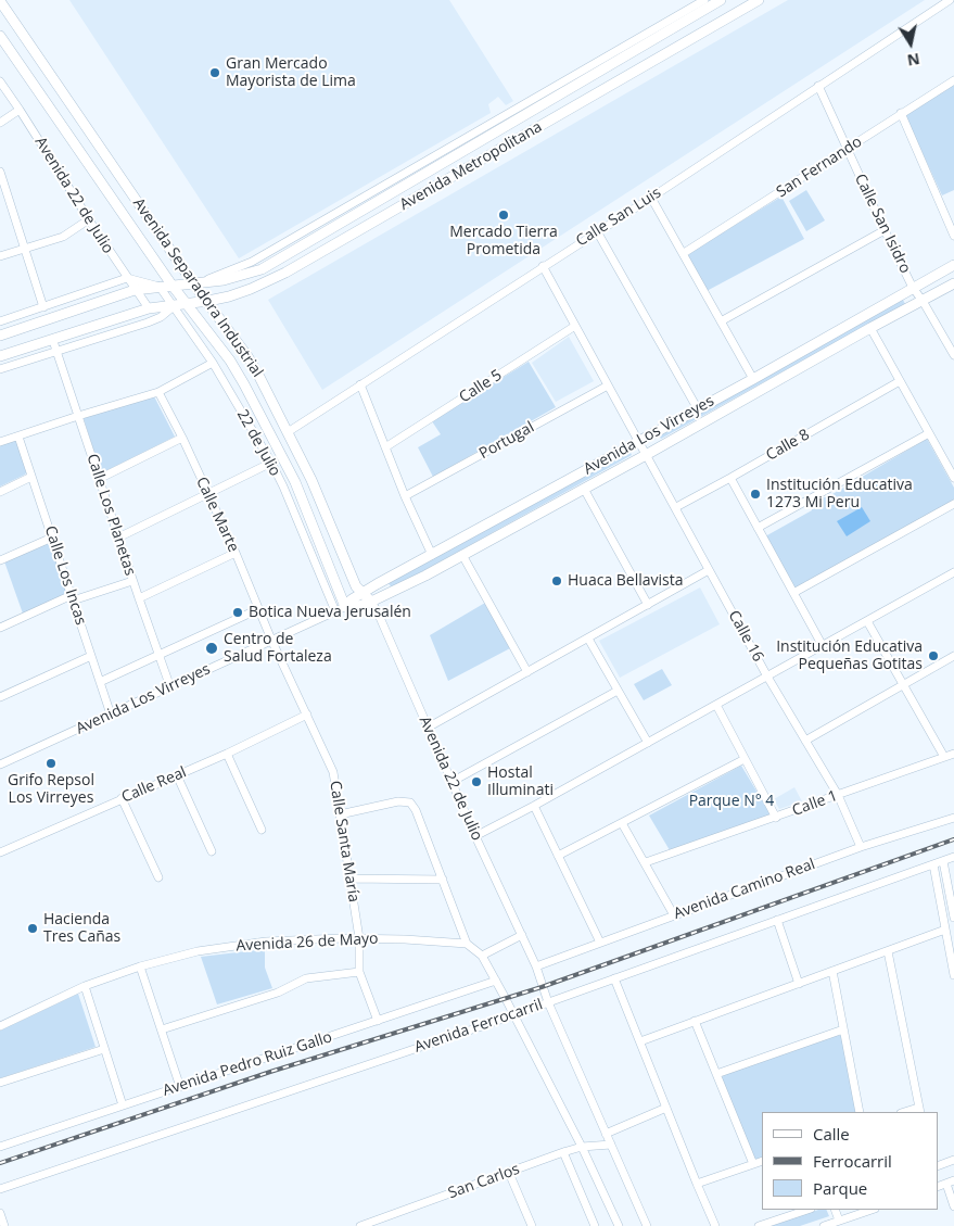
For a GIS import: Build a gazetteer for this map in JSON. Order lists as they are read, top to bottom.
{
  "streets": {
    "main road": [
      "Avenida Metropolitana",
      "Avenida 22 de Julio",
      "Avenida Separadora Industrial",
      "Avenida Los Virreyes"
    ],
    "street": [
      "San Fernando",
      "Calle San Luis",
      "Calle San Isidro",
      "Calle 5",
      "Portugal",
      "22 de Julio",
      "Calle 8",
      "Calle Los Planetas",
      "Calle Marte",
      "Calle Los Incas",
      "Calle 16",
      "Calle Real",
      "Calle 1",
      "Calle Santa María",
      "Avenida Camino Real",
      "Avenida 26 de Mayo",
      "Avenida Ferrocarril",
      "Avenida Pedro Ruiz Gallo",
      "San Carlos"
    ]
  },
  "crossings": [
    ["Avenida Metropolitana", "Avenida 22 de Julio"],
    ["Avenida Metropolitana", "Avenida Separadora Industrial"],
    ["Avenida Metropolitana", "22 de Julio"],
    ["Avenida Metropolitana", "Calle Los Planetas"],
    ["San Fernando", "Calle San Isidro"],
    ["Avenida 22 de Julio", "Avenida Separadora Industrial"],
    ["Avenida 22 de Julio", "Avenida Los Virreyes"],
    ["Avenida 22 de Julio", "Avenida Camino Real"],
    ["Avenida 22 de Julio", "Avenida Ferrocarril"],
    ["Avenida 22 de Julio", "San Carlos"],
    ["Calle San Luis", "Calle San Isidro"],
    ["Calle San Luis", "Avenida Separadora Industrial"],
    ["Calle San Luis", "Calle 16"],
    ["Calle San Isidro", "Avenida Los Virreyes"],
    ["Avenida Separadora Industrial", "Avenida Los Virreyes"],
    ["Avenida Separadora Industrial", "22 de Julio"],
    ["Calle 5", "Calle 16"],
    ["Avenida Los Virreyes", "22 de Julio"],
    ["Avenida Los Virreyes", "Calle Los Planetas"],
    ["Avenida Los Virreyes", "Calle Marte"],
    ["Avenida Los Virreyes", "Calle Los Incas"],
    ["Avenida Los Virreyes", "Calle 16"],
    ["Avenida Los Virreyes", "Calle Santa María"],
    ["Portugal", "Calle 16"],
    ["Calle 8", "Calle 16"],
    ["Calle Marte", "Calle Santa María"],
    ["Calle 16", "Calle 1"],
    ["Calle 16", "Avenida Camino Real"],
    ["Calle Real", "Calle Santa María"],
    ["Calle Santa María", "Avenida 26 de Mayo"],
    ["Calle Santa María", "Avenida Pedro Ruiz Gallo"]
  ],
  "parks": ["Parque N° 4"],
  "places": [
    "Gran Mercado Mayorista de Lima",
    "Mercado Tierra Prometida",
    "Institución Educativa 1273 Mi Peru",
    "Huaca Bellavista",
    "Botica Nueva Jerusalén",
    "Centro de Salud Fortaleza",
    "Institución Educativa Pequeñas Gotitas",
    "Grifo Repsol Los Virreyes",
    "Hostal Illuminati",
    "Hacienda Tres Cañas"
  ],
  "legend": ["Calle", "Ferrocarril", "Parque"],
  "north": "bottom"
}
